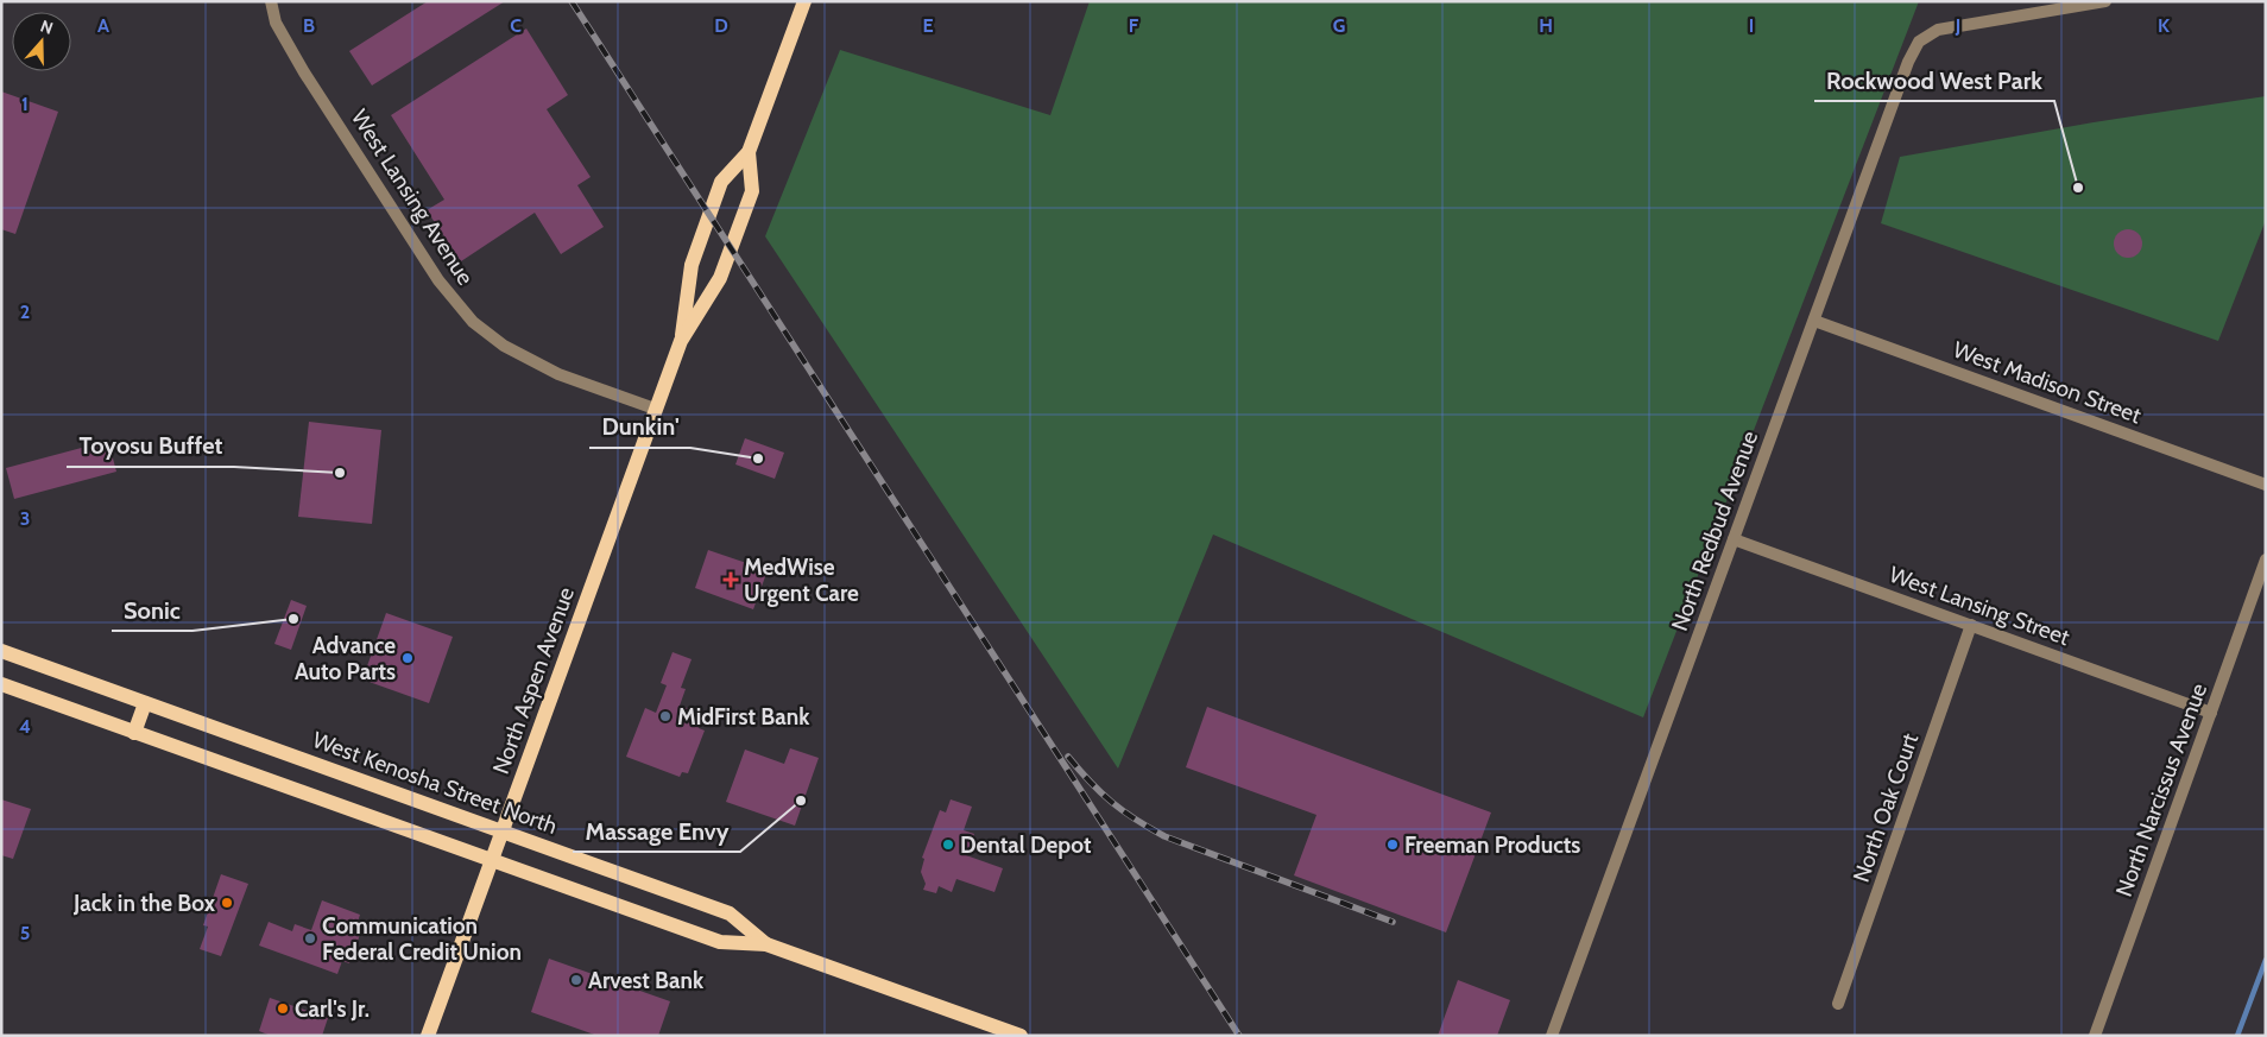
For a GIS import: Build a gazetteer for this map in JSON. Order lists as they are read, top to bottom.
{
  "streets": {
    "main road": ["North Aspen Avenue", "West Kenosha Street North"],
    "street": [
      "West Lansing Avenue",
      "West Madison Street",
      "North Redbud Avenue",
      "West Lansing Street",
      "North Narcissus Avenue",
      "North Oak Court"
    ]
  },
  "crossings": [
    ["West Lansing Avenue", "North Aspen Avenue"],
    ["West Madison Street", "North Redbud Avenue"],
    ["North Redbud Avenue", "West Lansing Street"],
    ["West Lansing Street", "North Narcissus Avenue"],
    ["West Lansing Street", "North Oak Court"],
    ["North Aspen Avenue", "West Kenosha Street North"]
  ],
  "places": {
    "other": [
      "Rockwood West Park",
      "Dunkin'",
      "Toyosu Buffet",
      "Sonic",
      "Advance Auto Parts",
      "MidFirst Bank",
      "Massage Envy",
      "Dental Depot",
      "Freeman Products",
      "Jack in the Box",
      "Communication Federal Credit Union",
      "Arvest Bank",
      "Carl's Jr."
    ],
    "health": ["MedWise Urgent Care"]
  },
  "north": "top",
  "grid": {
    "columns": [
      "A",
      "B",
      "C",
      "D",
      "E",
      "F",
      "G",
      "H",
      "I",
      "J",
      "K"
    ],
    "rows": [
      "1",
      "2",
      "3",
      "4",
      "5"
    ]
  }
}
